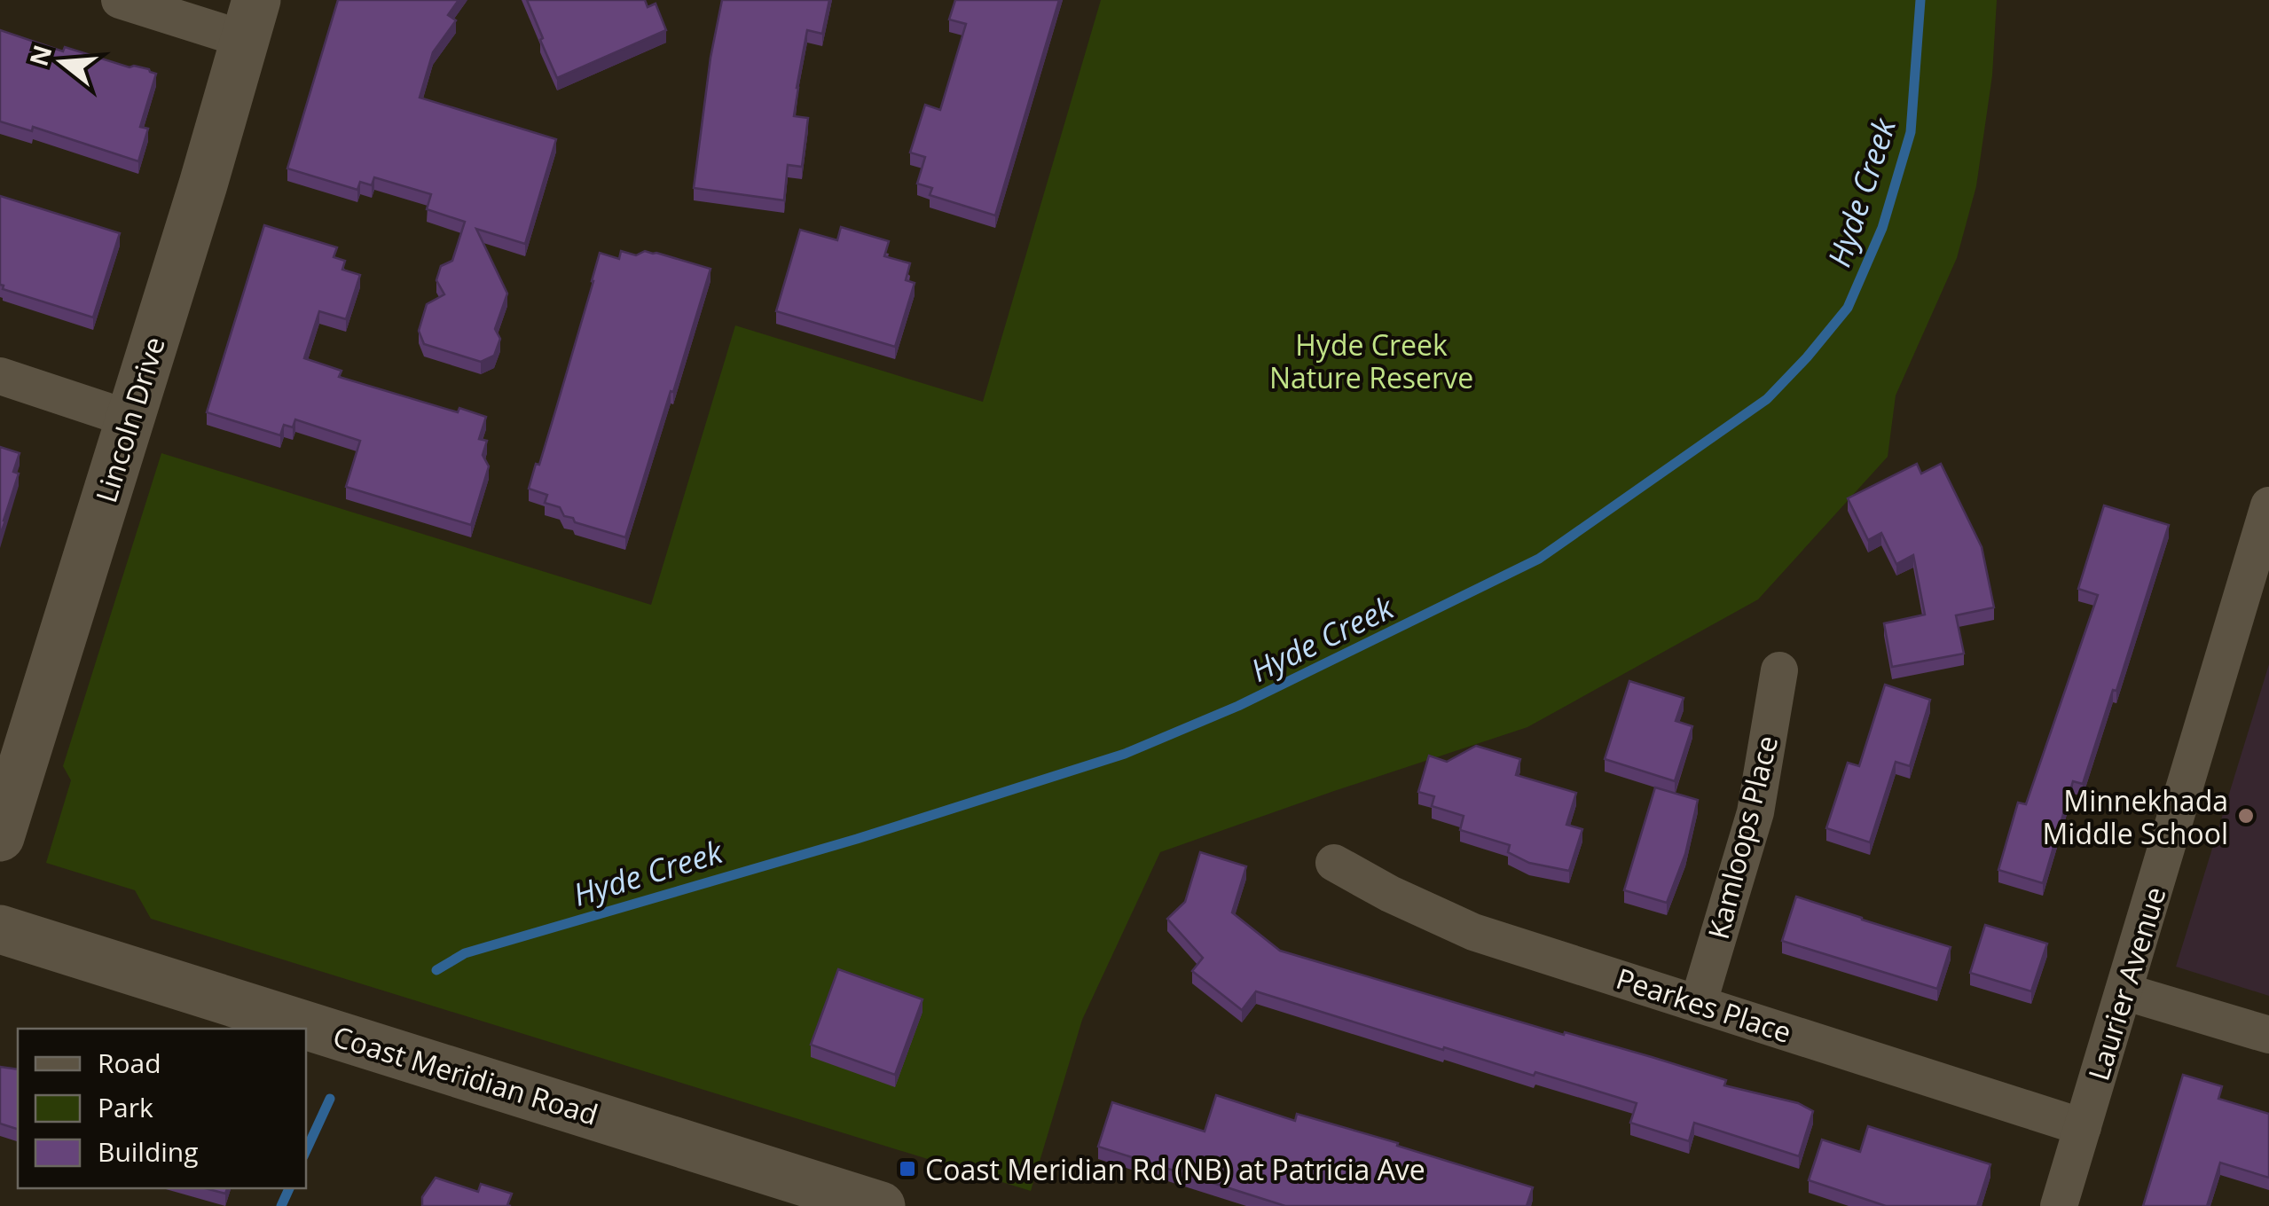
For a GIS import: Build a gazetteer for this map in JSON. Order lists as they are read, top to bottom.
{
  "streets": {
    "main road": ["Lincoln Drive", "Coast Meridian Road"],
    "street": ["Kamloops Place", "Laurier Avenue", "Pearkes Place"]
  },
  "crossings": [
    ["Kamloops Place", "Pearkes Place"],
    ["Laurier Avenue", "Pearkes Place"]
  ],
  "water": ["Hyde Creek"],
  "parks": ["Hyde Creek Nature Reserve"],
  "places": {
    "other": ["Minnekhada Middle School"],
    "transit": ["Coast Meridian Rd (NB) at Patricia Ave"]
  },
  "legend": ["Road", "Park", "Building"],
  "north": "left"
}
